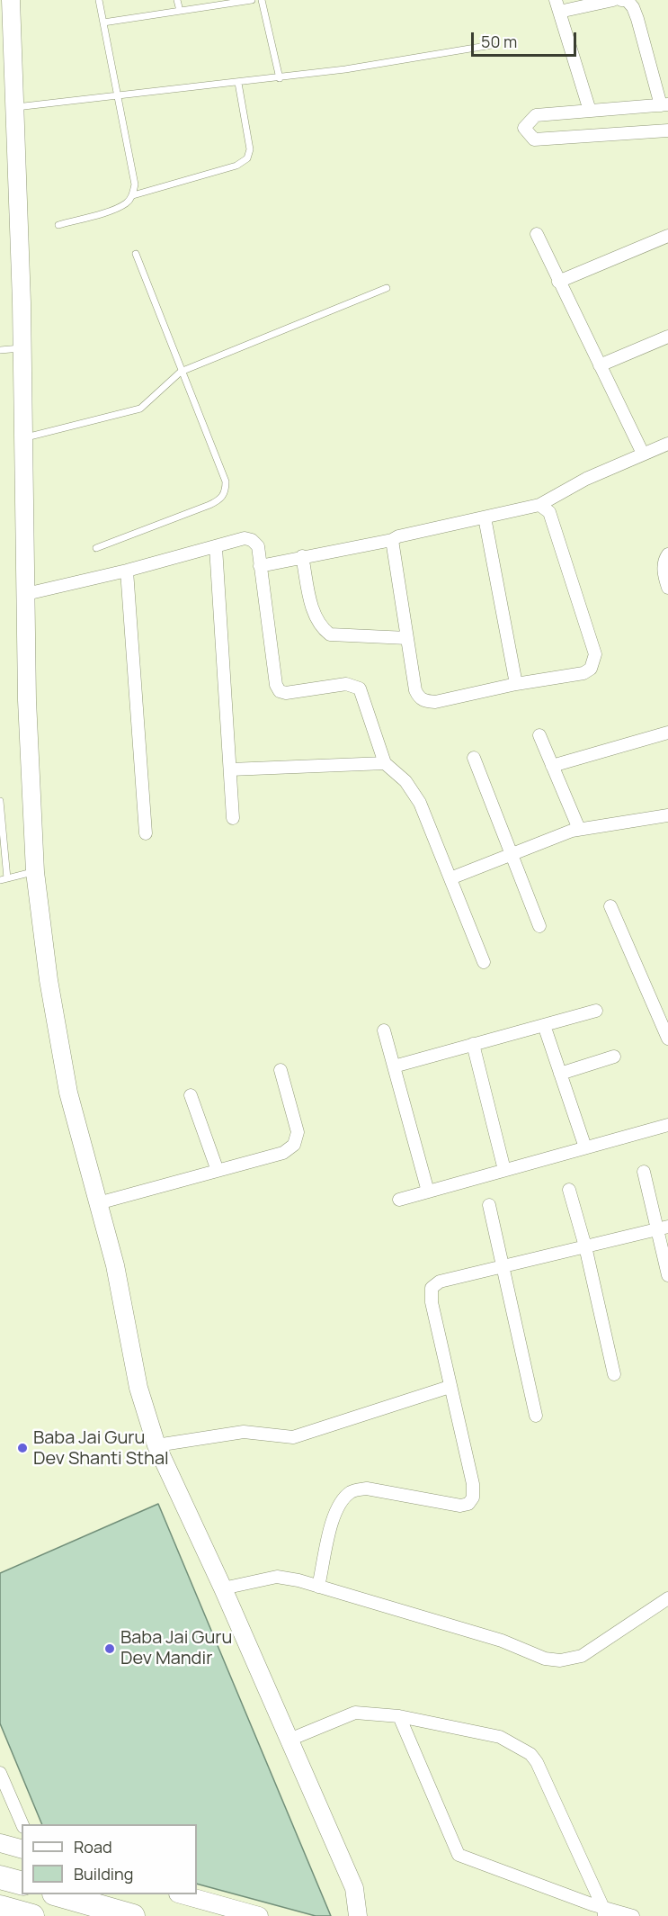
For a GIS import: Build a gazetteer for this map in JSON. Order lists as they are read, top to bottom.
{
  "places": ["Baba Jai Guru Dev Shanti Sthal", "Baba Jai Guru Dev Mandir"],
  "legend": ["Road", "Building"],
  "scale_bar": "50 m"
}
